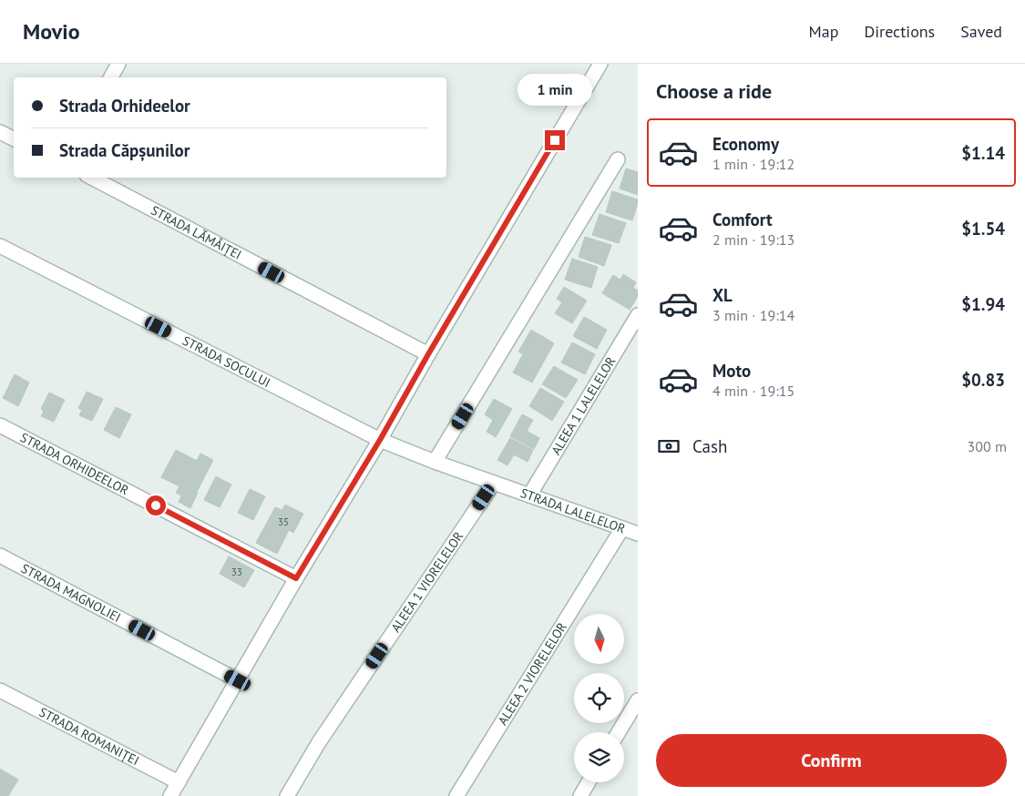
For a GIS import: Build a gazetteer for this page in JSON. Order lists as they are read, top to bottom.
{
  "streets": {
    "street": [
      "STRADA LĂMÂIȚEI",
      "STRADA SOCULUI",
      "ALEEA 1 LALELELOR",
      "STRADA ORHIDEELOR",
      "STRADA LALELELOR",
      "ALEEA 1 VIORELELOR",
      "STRADA MAGNOLIEI",
      "ALEEA 2 VIORELELOR",
      "STRADA ROMANIȚEI"
    ]
  },
  "crossings": [
    ["STRADA SOCULUI", "STRADA LALELELOR"],
    ["ALEEA 1 LALELELOR", "STRADA LALELELOR"],
    ["STRADA LALELELOR", "ALEEA 1 VIORELELOR"],
    ["STRADA LALELELOR", "ALEEA 2 VIORELELOR"]
  ],
  "house_numbers": ["35", "33"],
  "north": "bottom",
  "page": {
    "header": "Movio",
    "nav": ["Map", "Directions", "Saved"],
    "heading": "Choose a ride",
    "bubble": "1 min",
    "banner": ["Strada Orhideelor", "Strada Căpșunilor"],
    "list": [
      {
        "name": "Economy",
        "note": "1 min · 19:12",
        "value": "$1.14"
      },
      {
        "name": "Comfort",
        "note": "2 min · 19:13",
        "value": "$1.54"
      },
      {
        "name": "XL",
        "note": "3 min · 19:14",
        "value": "$1.94"
      },
      {
        "name": "Moto",
        "note": "4 min · 19:15",
        "value": "$0.83"
      }
    ],
    "pay": ["Cash", "300 m"],
    "buttons": "Confirm"
  }
}
